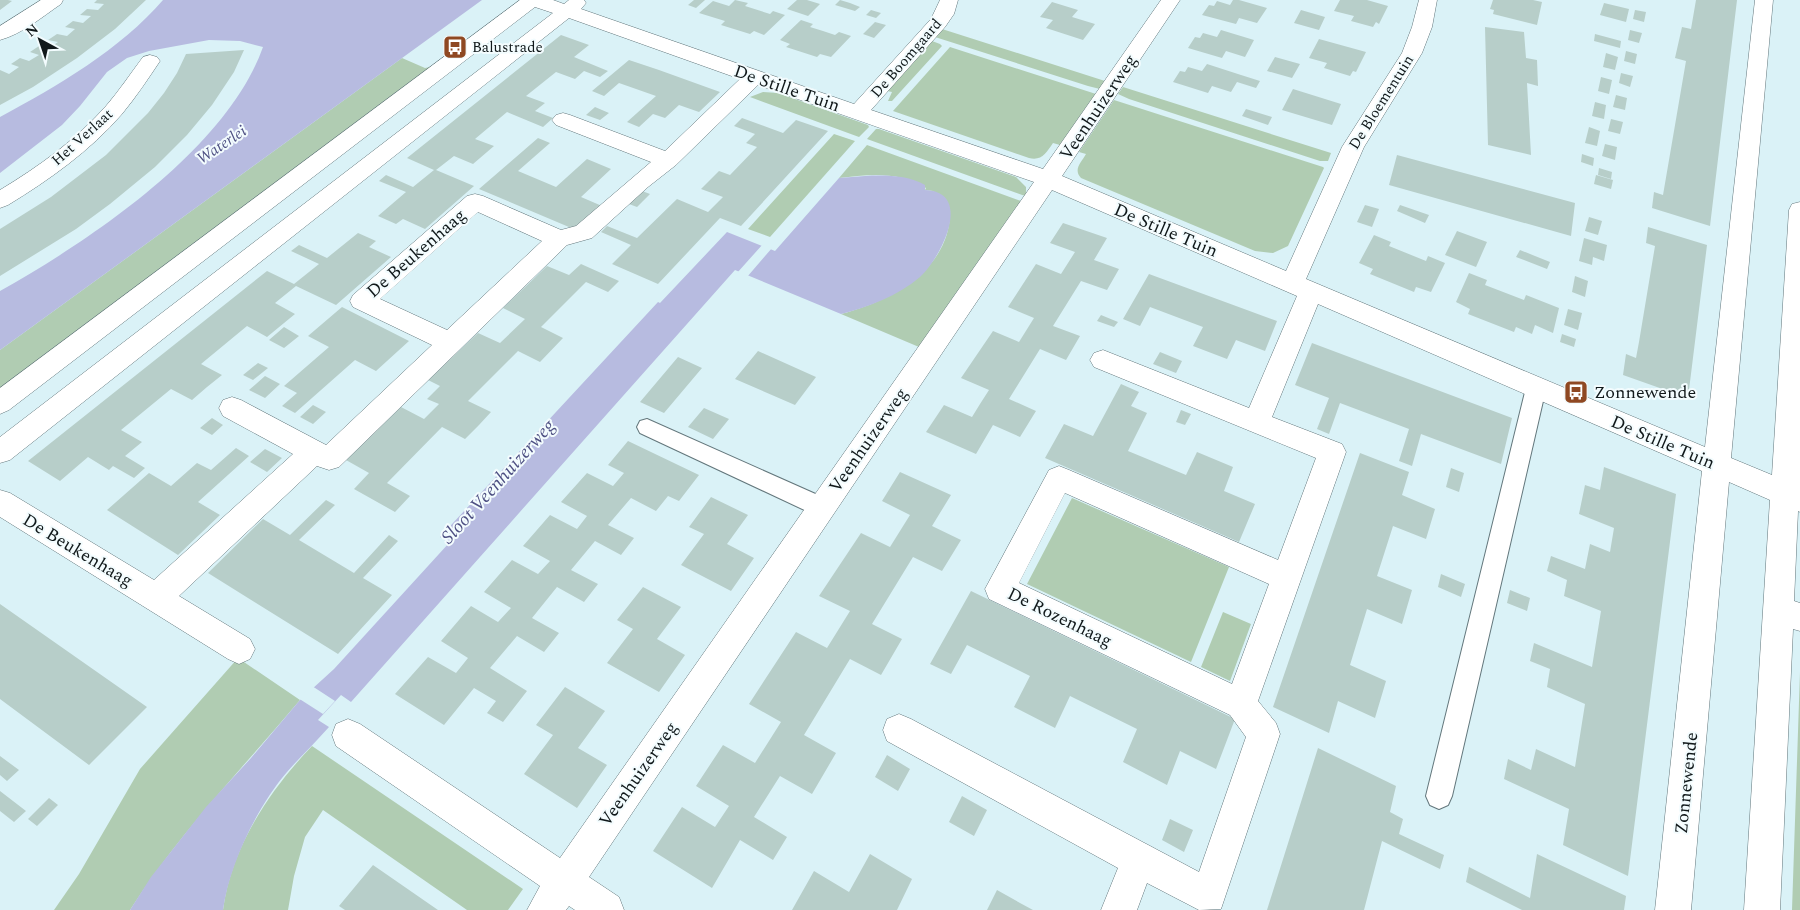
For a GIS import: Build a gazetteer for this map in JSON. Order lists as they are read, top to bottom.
{
  "streets": {
    "street": [
      "De Boomgaard",
      "De Stille Tuin",
      "De Bloementuin",
      "Veenhuizerweg",
      "Het Verlaat",
      "De Beukenhaag",
      "De Rozenhaag",
      "Zonnewende"
    ]
  },
  "crossings": [
    ["De Boomgaard", "De Stille Tuin"],
    ["De Stille Tuin", "De Bloementuin"],
    ["De Stille Tuin", "Veenhuizerweg"],
    ["De Stille Tuin", "Zonnewende"]
  ],
  "water": ["Waterlei", "Sloot Veenhuizerweg"],
  "places": {
    "bus stop": ["Balustrade", "Zonnewende"]
  },
  "north": "top left"
}
